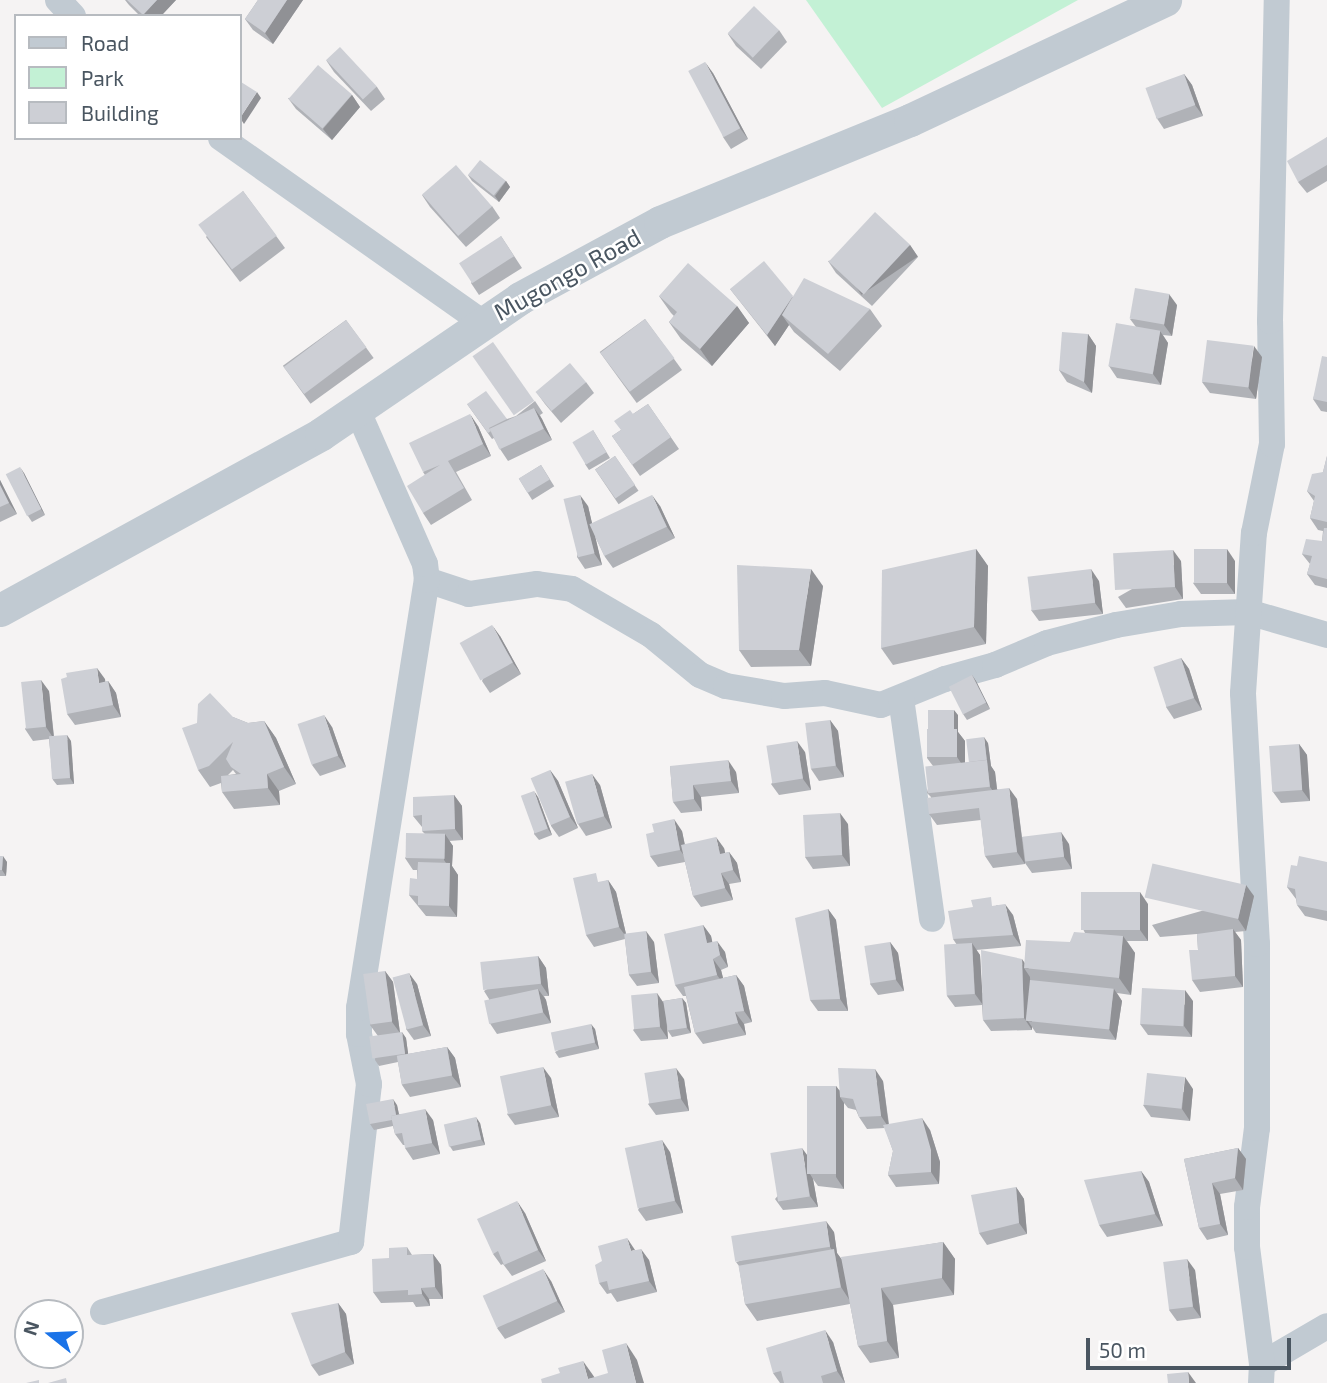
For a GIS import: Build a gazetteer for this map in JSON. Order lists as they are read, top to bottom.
{
  "streets": {
    "street": ["Mugongo Road"]
  },
  "legend": ["Road", "Park", "Building"],
  "scale_bar": "50 m",
  "north": "left"
}
